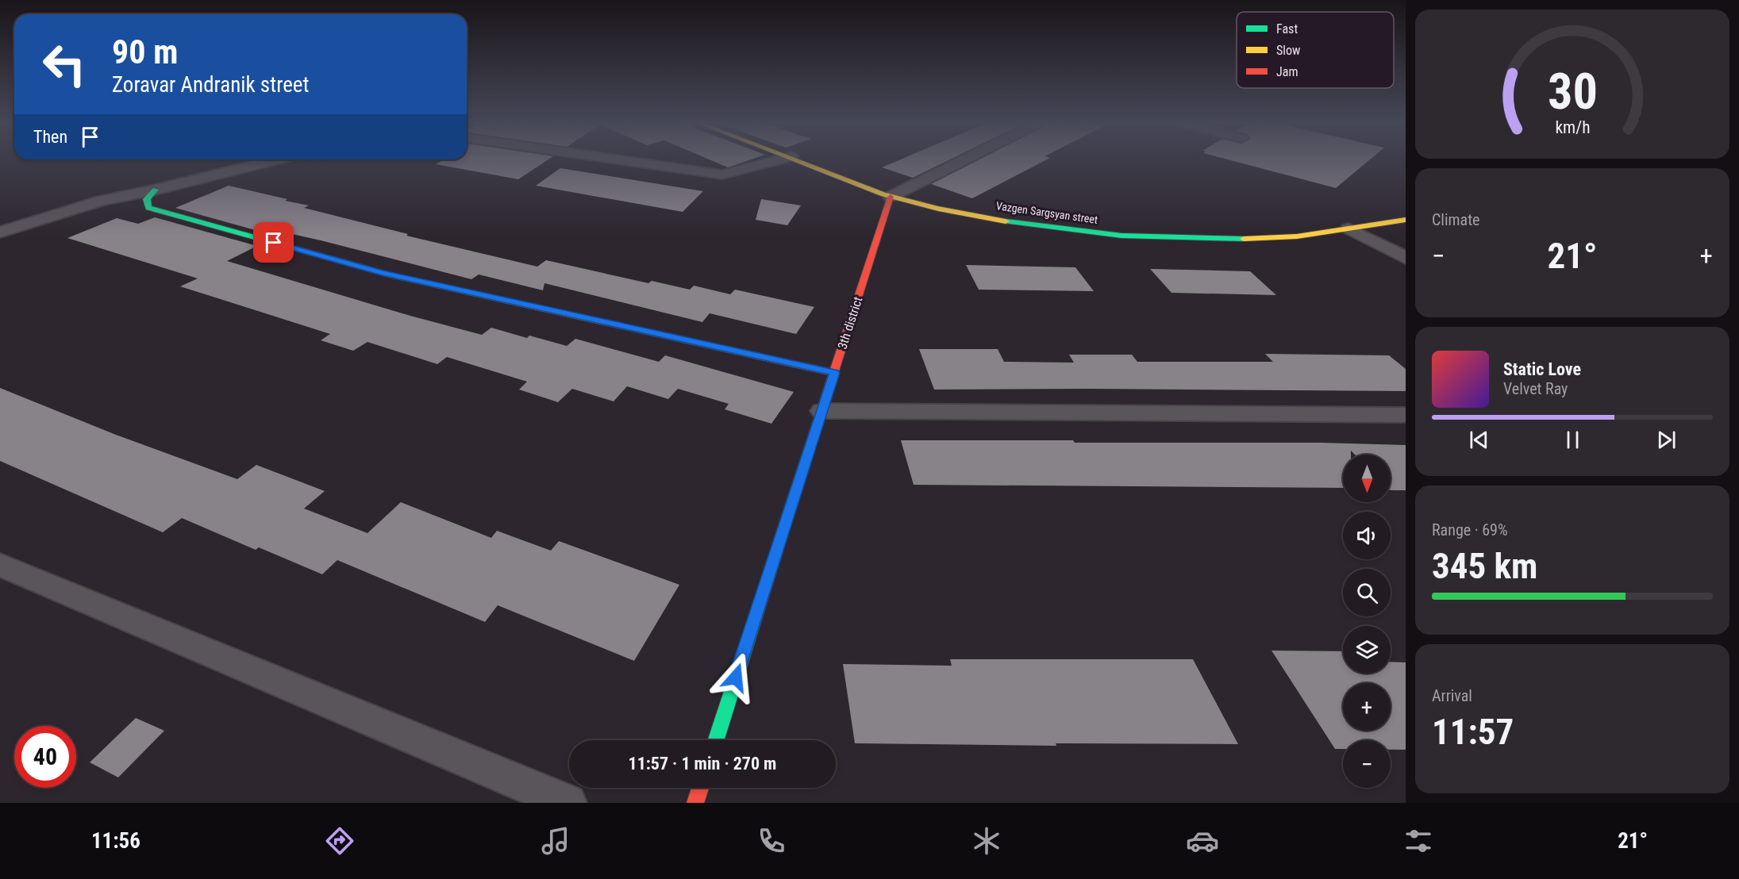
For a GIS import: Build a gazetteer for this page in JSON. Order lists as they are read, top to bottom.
{
  "streets": {
    "street": ["Vazgen Sargsyan street", "3th district"]
  },
  "crossings": [
    ["Vazgen Sargsyan street", "3th district"]
  ],
  "legend": ["Fast", "Slow", "Jam"],
  "north": "bottom",
  "page": {
    "turn": ["90 m", "Zoravar Andranik street"],
    "then": "Then",
    "tile": [
      "Climate",
      ["Range · 69%", "345 km"],
      ["Arrival", "11:57"]
    ],
    "heat": ["−", "21°", "+"],
    "song": ["Static Love", "Velvet Ray"],
    "map_buttons": ["+", "−"],
    "limit": "40",
    "trip": "11:57 · 1 min · 270 m",
    "tabs": ["11:56", "21°"],
    "gauge": ["30", "km/h"]
  }
}
